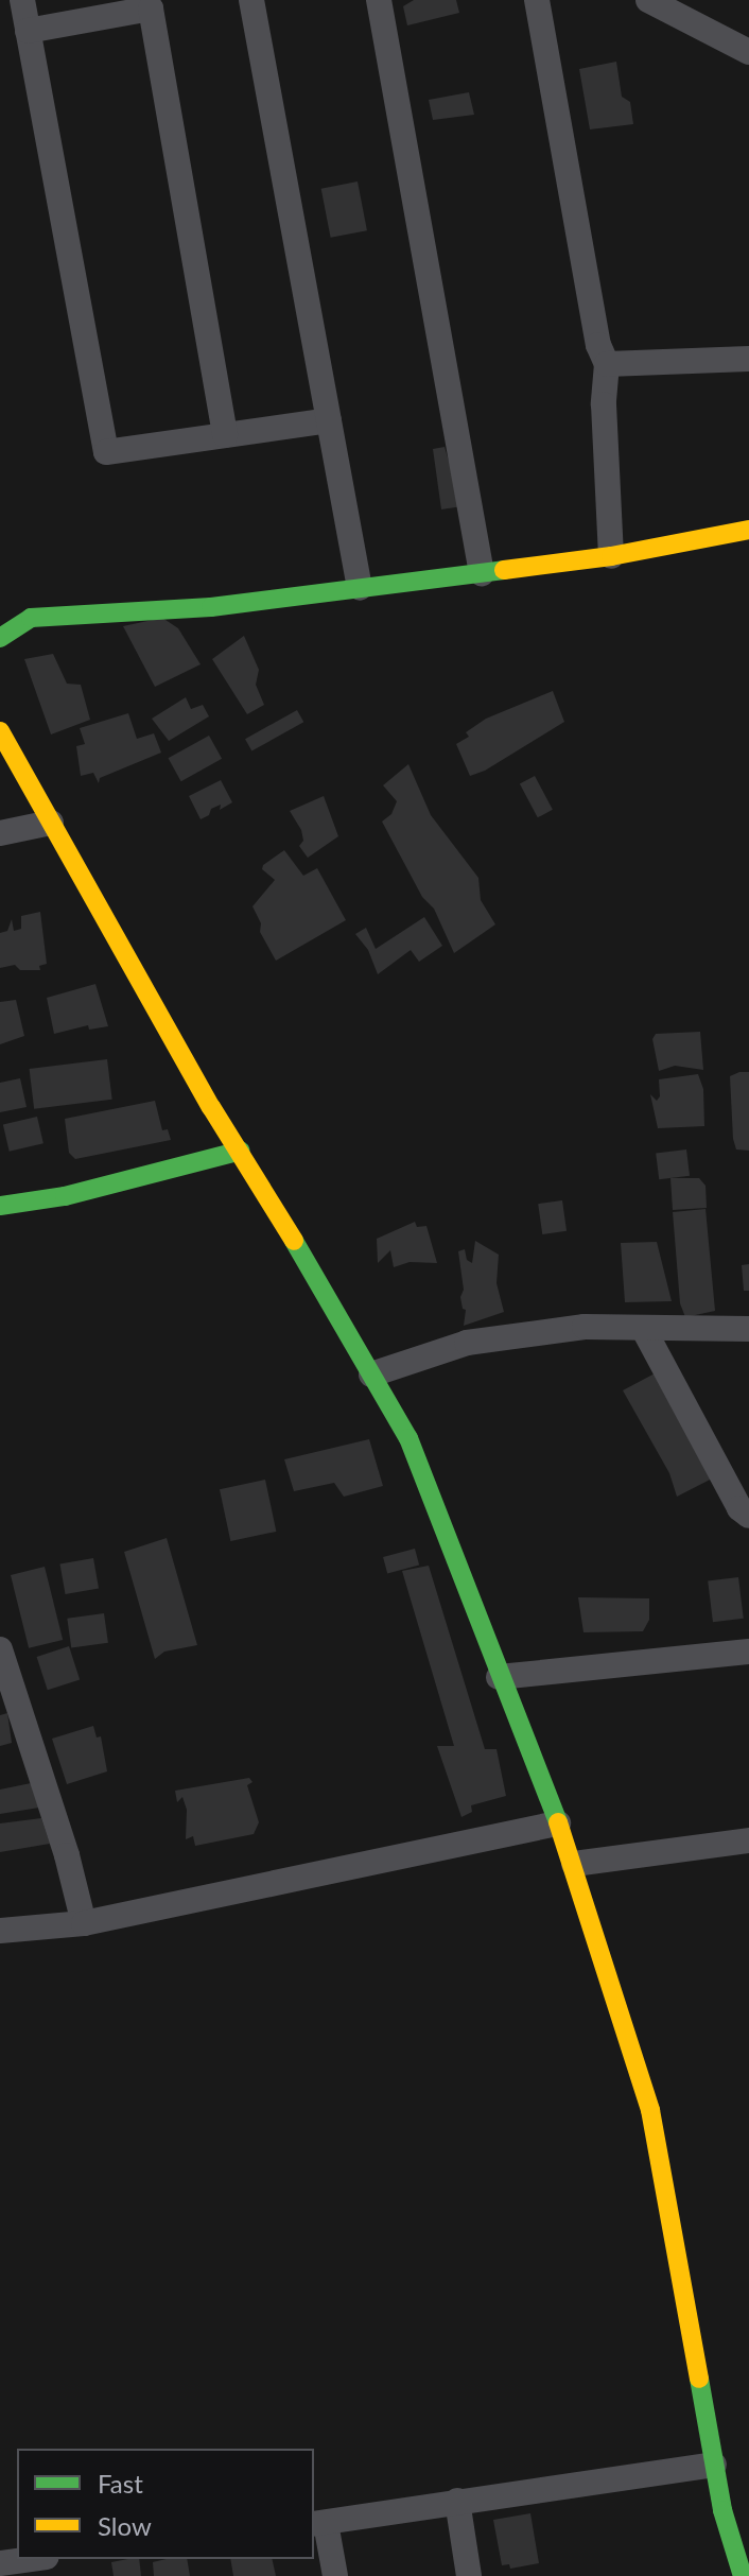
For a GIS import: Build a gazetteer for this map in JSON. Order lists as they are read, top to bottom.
{
  "legend": ["Fast", "Slow"]
}
